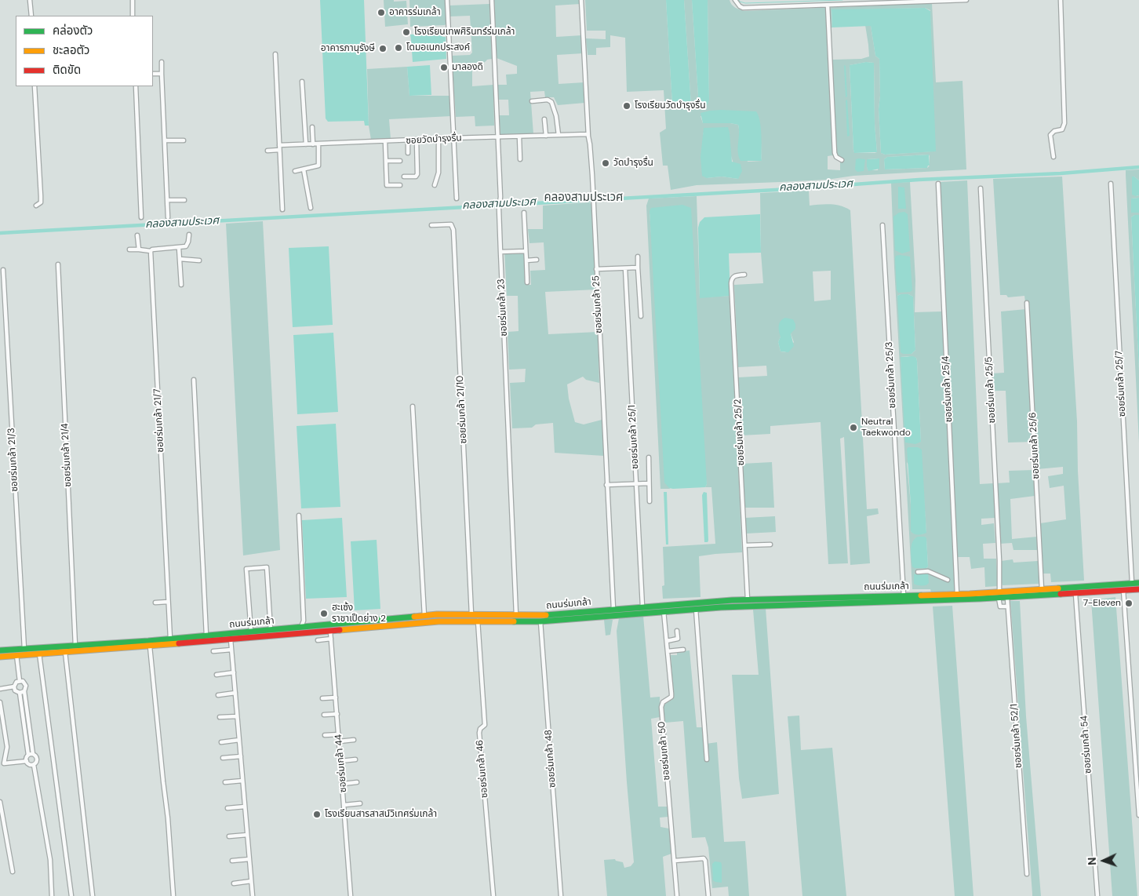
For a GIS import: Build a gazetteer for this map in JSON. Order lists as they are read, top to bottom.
{
  "streets": {
    "main road": ["ถนนร่มเกล้า"],
    "street": [
      "ซอยวัดบำรุงรื่น",
      "ซอยร่มเกล้า 25",
      "ซอยร่มเกล้า 23",
      "ซอยร่มเกล้า 25/3",
      "ซอยร่มเกล้า 25/7",
      "ซอยร่มเกล้า 25/4",
      "ซอยร่มเกล้า 25/5",
      "ซอยร่มเกล้า 21/10",
      "ซอยร่มเกล้า 21/7",
      "ซอยร่มเกล้า 25/2",
      "ซอยร่มเกล้า 25/1",
      "ซอยร่มเกล้า 25/6",
      "ซอยร่มเกล้า 21/4",
      "ซอยร่มเกล้า 21/3",
      "ซอยร่มเกล้า 52/1",
      "ซอยร่มเกล้า 54",
      "ซอยร่มเกล้า 50",
      "ซอยร่มเกล้า 48",
      "ซอยร่มเกล้า 44",
      "ซอยร่มเกล้า 46"
    ]
  },
  "crossings": [
    ["ซอยวัดบำรุงรื่น", "ซอยร่มเกล้า 25"],
    ["ซอยวัดบำรุงรื่น", "ซอยร่มเกล้า 23"],
    ["ซอยร่มเกล้า 25", "ถนนร่มเกล้า"],
    ["ซอยร่มเกล้า 23", "ถนนร่มเกล้า"],
    ["ซอยร่มเกล้า 25/3", "ถนนร่มเกล้า"],
    ["ซอยร่มเกล้า 25/7", "ถนนร่มเกล้า"],
    ["ซอยร่มเกล้า 25/4", "ถนนร่มเกล้า"],
    ["ซอยร่มเกล้า 25/5", "ถนนร่มเกล้า"],
    ["ซอยร่มเกล้า 21/10", "ถนนร่มเกล้า"],
    ["ซอยร่มเกล้า 21/7", "ถนนร่มเกล้า"],
    ["ซอยร่มเกล้า 25/2", "ถนนร่มเกล้า"],
    ["ซอยร่มเกล้า 25/1", "ถนนร่มเกล้า"],
    ["ซอยร่มเกล้า 25/6", "ถนนร่มเกล้า"],
    ["ซอยร่มเกล้า 21/4", "ถนนร่มเกล้า"],
    ["ซอยร่มเกล้า 21/3", "ถนนร่มเกล้า"],
    ["ถนนร่มเกล้า", "ซอยร่มเกล้า 52/1"],
    ["ถนนร่มเกล้า", "ซอยร่มเกล้า 54"],
    ["ถนนร่มเกล้า", "ซอยร่มเกล้า 50"],
    ["ถนนร่มเกล้า", "ซอยร่มเกล้า 48"],
    ["ถนนร่มเกล้า", "ซอยร่มเกล้า 44"],
    ["ถนนร่มเกล้า", "ซอยร่มเกล้า 46"]
  ],
  "districts": ["คลองสามประเวศ"],
  "water": ["คลองสามประเวศ"],
  "places": [
    "อาคารร่มเกล้า",
    "โรงเรียนเทพศิรินทร์ร่มเกล้า",
    "โดมอเนกประสงค์",
    "อาคารภานุรังษี",
    "มาลองดิ",
    "โรงเรียนวัดบำรุงรื่น",
    "วัดบำรุงรื่น",
    "Neutral Taekwondo",
    "7-Eleven",
    "ฮะเซ้ง ราชาเป็ดย่าง 2",
    "โรงเรียนสารสาสน์วิเทศร่มเกล้า"
  ],
  "legend": ["คล่องตัว", "ชะลอตัว", "ติดขัด"],
  "north": "left"
}
